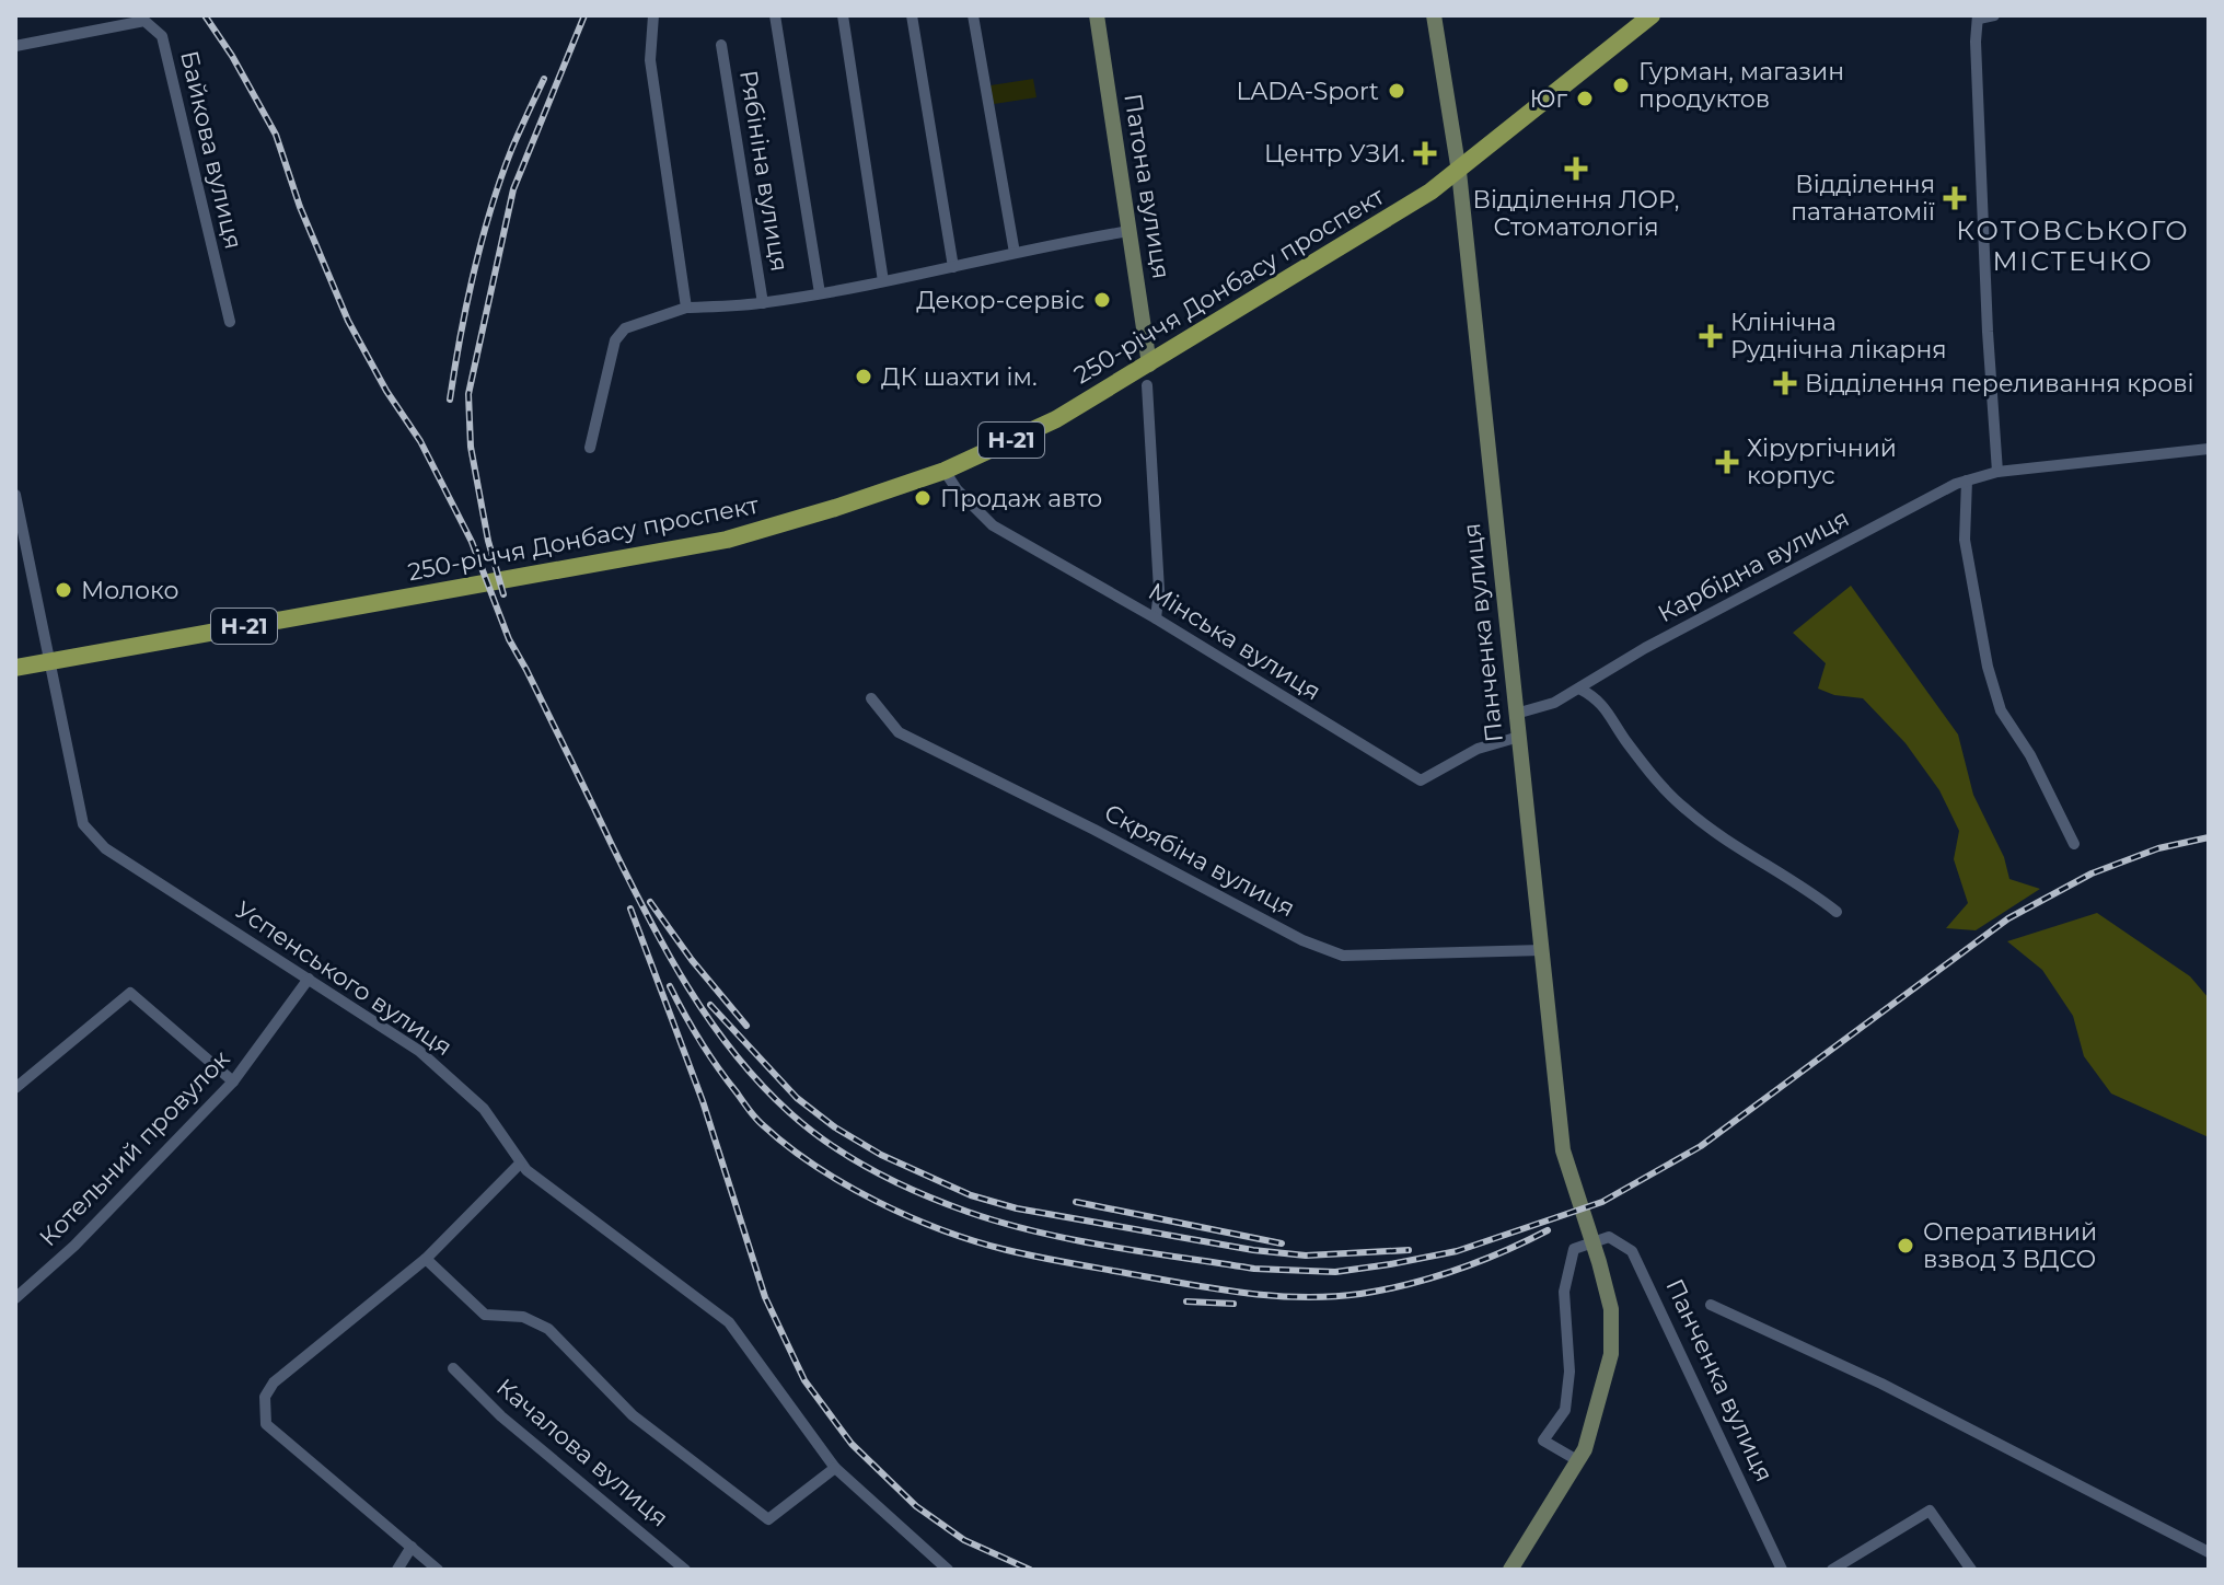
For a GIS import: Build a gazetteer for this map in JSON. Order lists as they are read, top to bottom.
{
  "streets": {
    "main road": ["250-річчя Донбасу проспект", "Н-21"],
    "street": [
      "Байкова вулиця",
      "Рябініна вулиця",
      "Патона вулиця",
      "Карбідна вулиця",
      "Панченка вулиця",
      "Мінська вулиця",
      "Скрябіна вулиця",
      "Успенського вулиця",
      "Котельний провулок",
      "Качалова вулиця"
    ]
  },
  "crossings": [
    ["Патона вулиця", "250-річчя Донбасу проспект"],
    ["250-річчя Донбасу проспект", "Панченка вулиця"],
    ["250-річчя Донбасу проспект", "Мінська вулиця"],
    ["250-річчя Донбасу проспект", "Успенського вулиця"],
    ["Карбідна вулиця", "Панченка вулиця"],
    ["Панченка вулиця", "Мінська вулиця"],
    ["Панченка вулиця", "Скрябіна вулиця"],
    ["Успенського вулиця", "Котельний провулок"]
  ],
  "districts": ["КОТОВСЬКОГО МІСТЕЧКО"],
  "places": {
    "other": [
      "Гурман, магазин продуктов",
      "LADA-Sport",
      "Юг",
      "Декор-сервіс",
      "ДК шахти ім.",
      "Продаж авто",
      "Молоко",
      "Оперативний взвод 3 ВДСО"
    ],
    "health": [
      "Центр УЗИ.",
      "Відділення ЛОР, Стоматологія",
      "Відділення патанатомії",
      "Клінічна Руднічна лікарня",
      "Відділення переливання крові",
      "Хірургічний корпус"
    ]
  }
}
